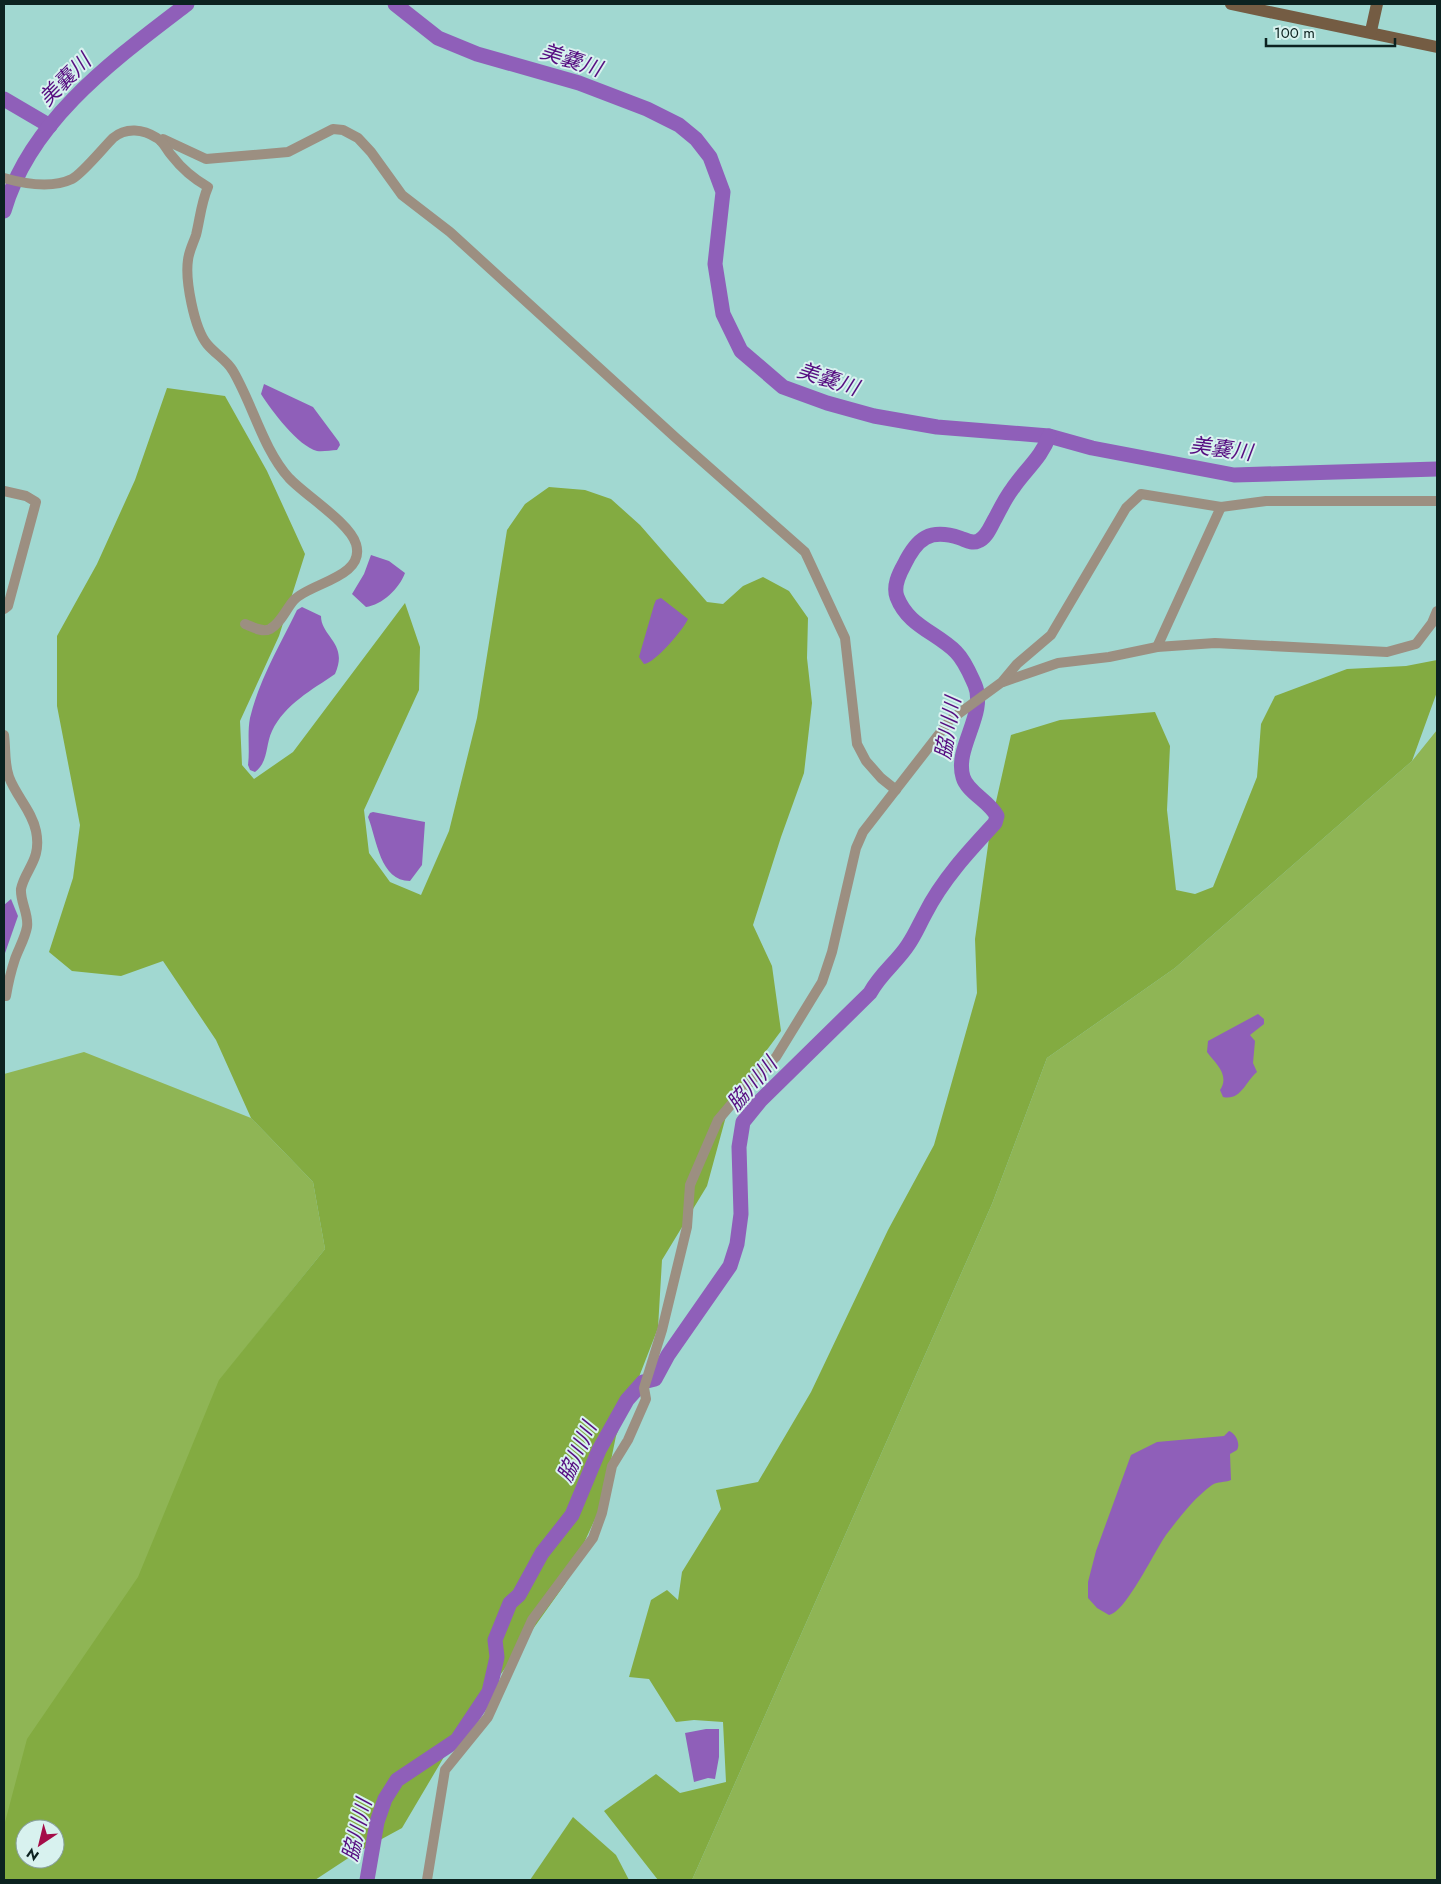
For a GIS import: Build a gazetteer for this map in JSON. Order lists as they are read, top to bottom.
{
  "water": ["美嚢川", "脇川川"],
  "scale_bar": "100 m",
  "north": "bottom left"
}
